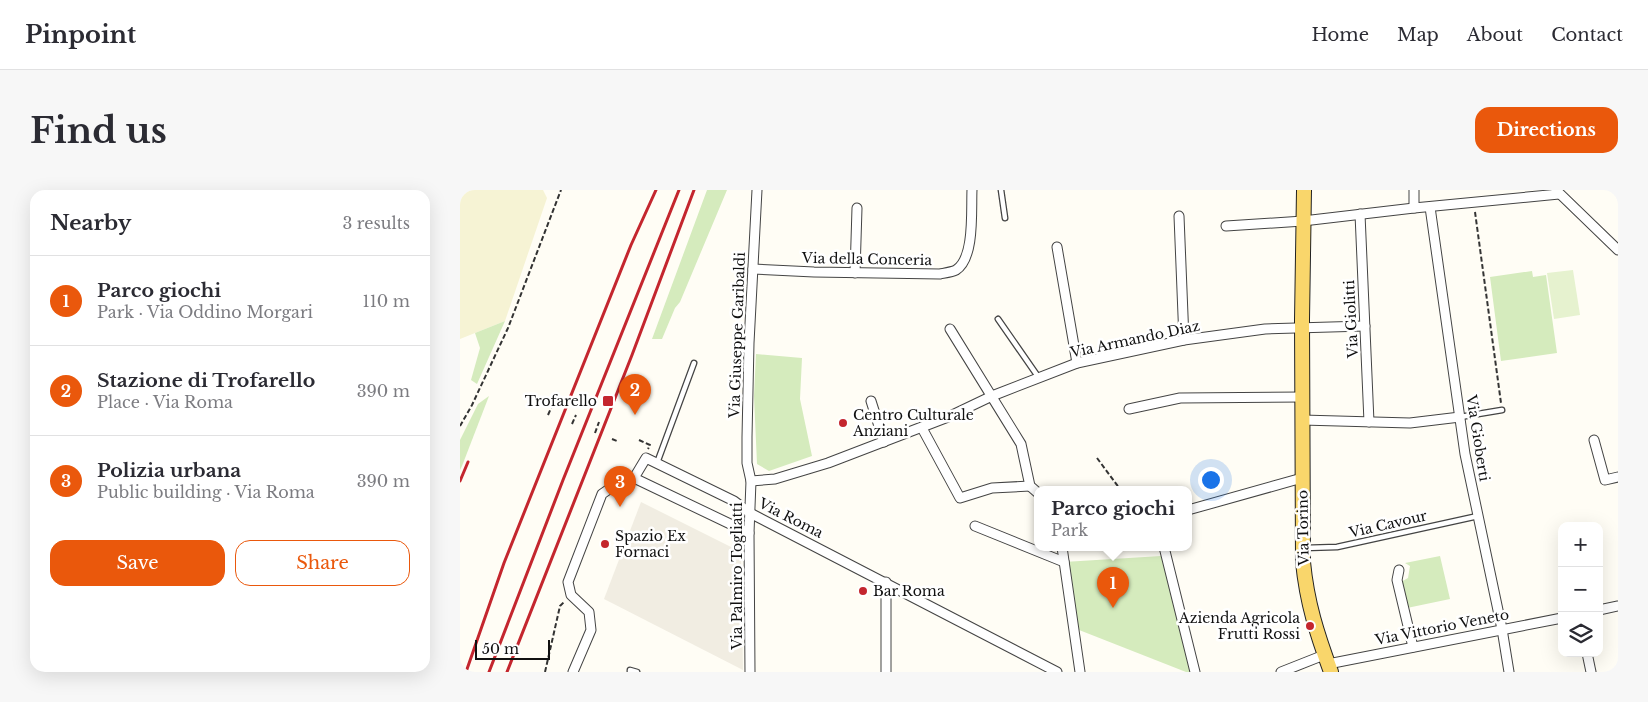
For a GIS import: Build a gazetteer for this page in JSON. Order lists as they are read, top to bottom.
{
  "streets": {
    "main road": ["Via Torino"],
    "street": [
      "Via della Conceria",
      "Via Giolitti",
      "Via Giuseppe Garibaldi",
      "Via Armando Diaz",
      "Via Gioberti",
      "Via Roma",
      "Via Palmiro Togliatti",
      "Via Vittorio Veneto"
    ],
    "lane": ["Via Cavour"]
  },
  "crossings": [
    ["Via della Conceria", "Via Giuseppe Garibaldi"],
    ["Via Giolitti", "Via Armando Diaz"],
    ["Via Giuseppe Garibaldi", "Via Armando Diaz"],
    ["Via Giuseppe Garibaldi", "Via Palmiro Togliatti"],
    ["Via Armando Diaz", "Via Torino"],
    ["Via Armando Diaz", "Via Palmiro Togliatti"],
    ["Via Gioberti", "Via Cavour"],
    ["Via Gioberti", "Via Vittorio Veneto"],
    ["Via Roma", "Via Palmiro Togliatti"],
    ["Via Cavour", "Via Torino"],
    ["Via Torino", "Via Vittorio Veneto"]
  ],
  "places": {
    "transit": ["Trofarello"],
    "other": [
      "Centro Culturale Anziani",
      "Spazio Ex Fornaci",
      "Bar Roma",
      "Azienda Agricola Frutti Rossi"
    ]
  },
  "scale_bar": "50 m",
  "page": {
    "header": "Pinpoint",
    "nav": [
      "Home",
      "Map",
      "About",
      "Contact"
    ],
    "buttons": [
      "Directions",
      ["Save", "Share"]
    ],
    "title": "Find us",
    "heading": ["Nearby", "3 results"],
    "list": [
      {
        "mark": "1",
        "name": "Parco giochi",
        "note": "Park · Via Oddino Morgari",
        "value": "110 m"
      },
      {
        "mark": "2",
        "name": "Stazione di Trofarello",
        "note": "Place · Via Roma",
        "value": "390 m"
      },
      {
        "mark": "3",
        "name": "Polizia urbana",
        "note": "Public building · Via Roma",
        "value": "390 m"
      }
    ],
    "pins": ["2", "3", "1"],
    "popup": ["Parco giochi", "Park"],
    "map_buttons": ["+", "−"],
    "scale": "50 m"
  }
}
